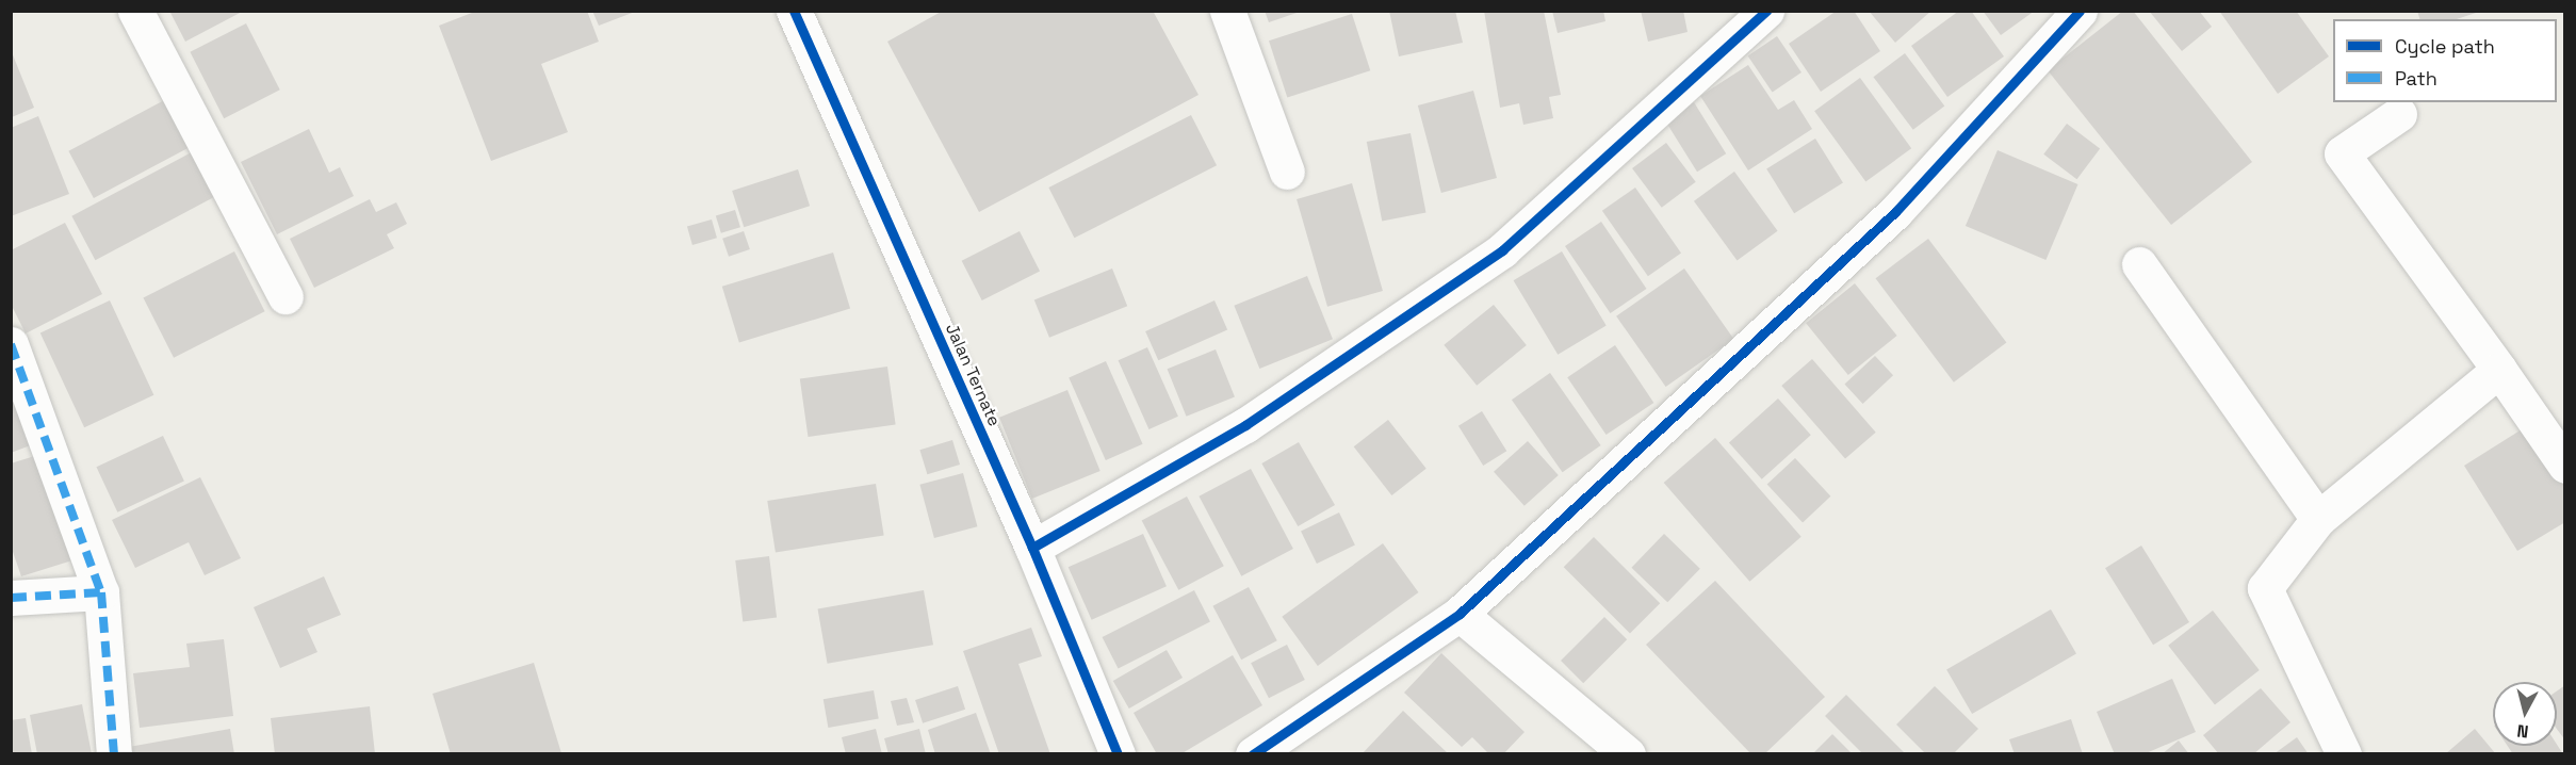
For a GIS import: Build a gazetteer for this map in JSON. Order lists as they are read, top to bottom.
{
  "streets": {
    "street": ["Jalan Ternate"]
  },
  "legend": ["Cycle path", "Path"],
  "north": "bottom"
}
